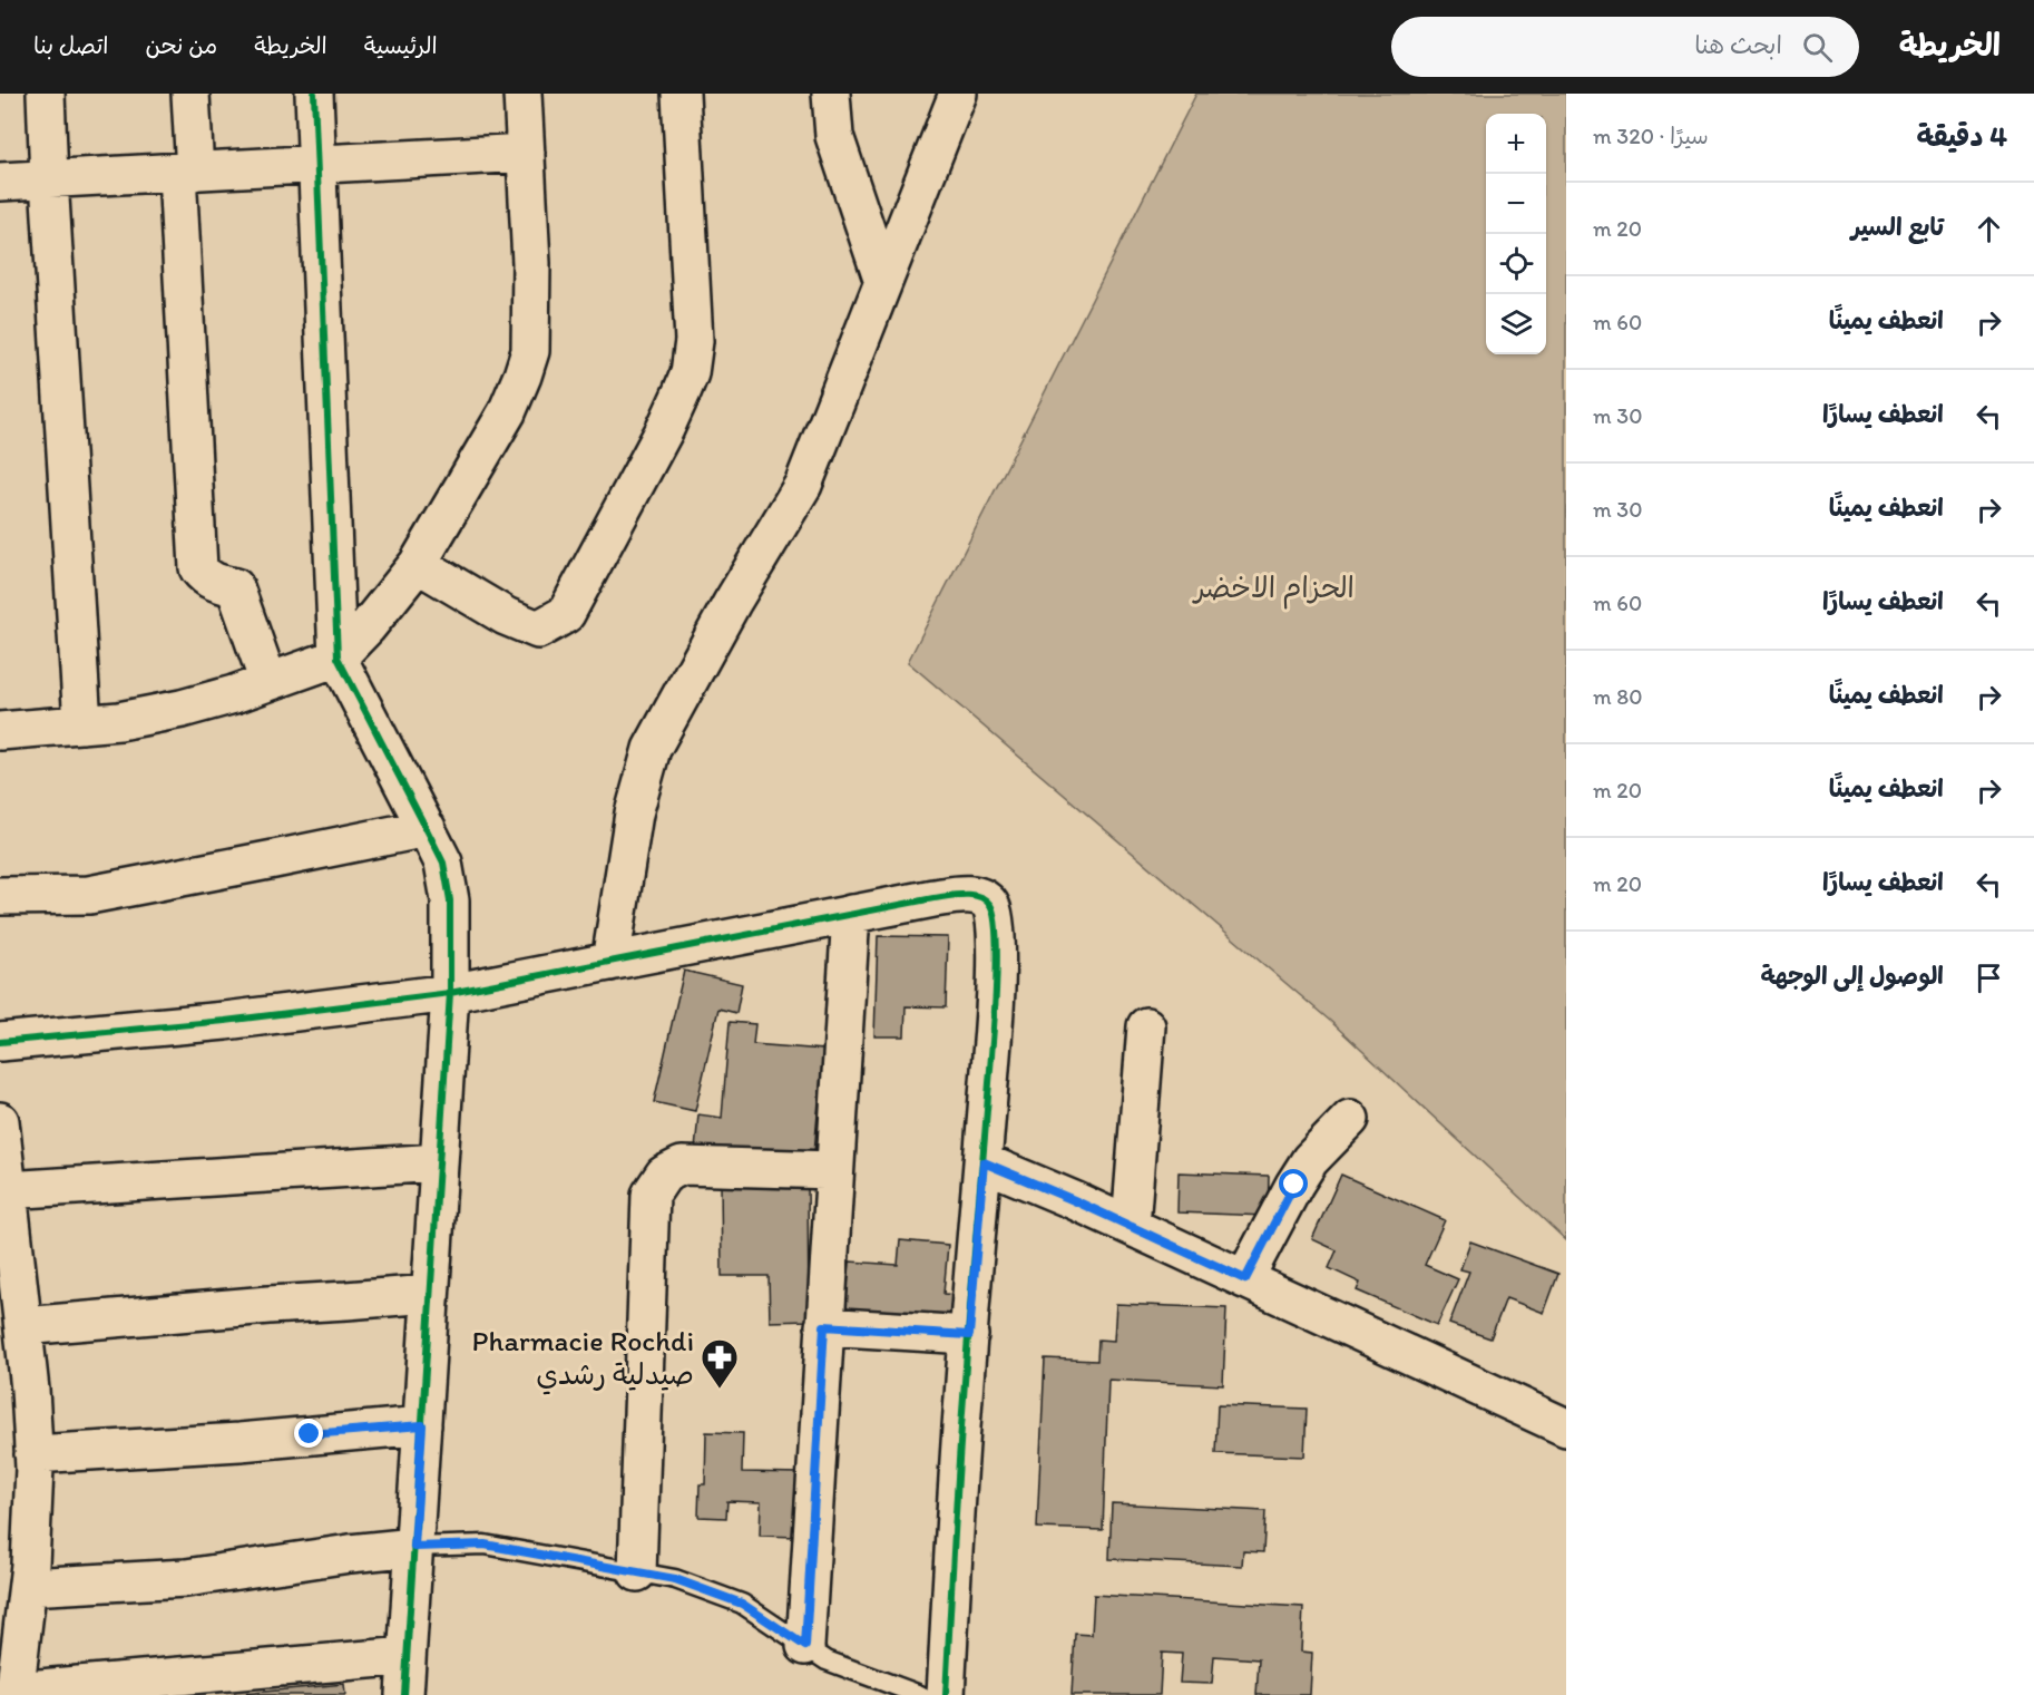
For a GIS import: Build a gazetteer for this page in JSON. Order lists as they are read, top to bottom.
{
  "parks": ["الحزام الاخضر"],
  "places": {
    "pharmacy": ["Pharmacie Rochdi صيدلية رشدي"]
  },
  "page": {
    "header": "الخريطة",
    "search": "ابحث هنا",
    "nav": [
      "الرئيسية",
      "الخريطة",
      "من نحن",
      "اتصل بنا"
    ],
    "heading": ["4 دقيقة", "سيرًا · 320 m"],
    "map_buttons": ["+", "−"],
    "list": [
      ["تابع السير", "20 m"],
      ["انعطف يمينًا", "60 m"],
      ["انعطف يسارًا", "30 m"],
      ["انعطف يمينًا", "30 m"],
      ["انعطف يسارًا", "60 m"],
      ["انعطف يمينًا", "80 m"],
      ["انعطف يمينًا", "20 m"],
      ["انعطف يسارًا", "20 m"],
      "الوصول إلى الوجهة"
    ]
  }
}
